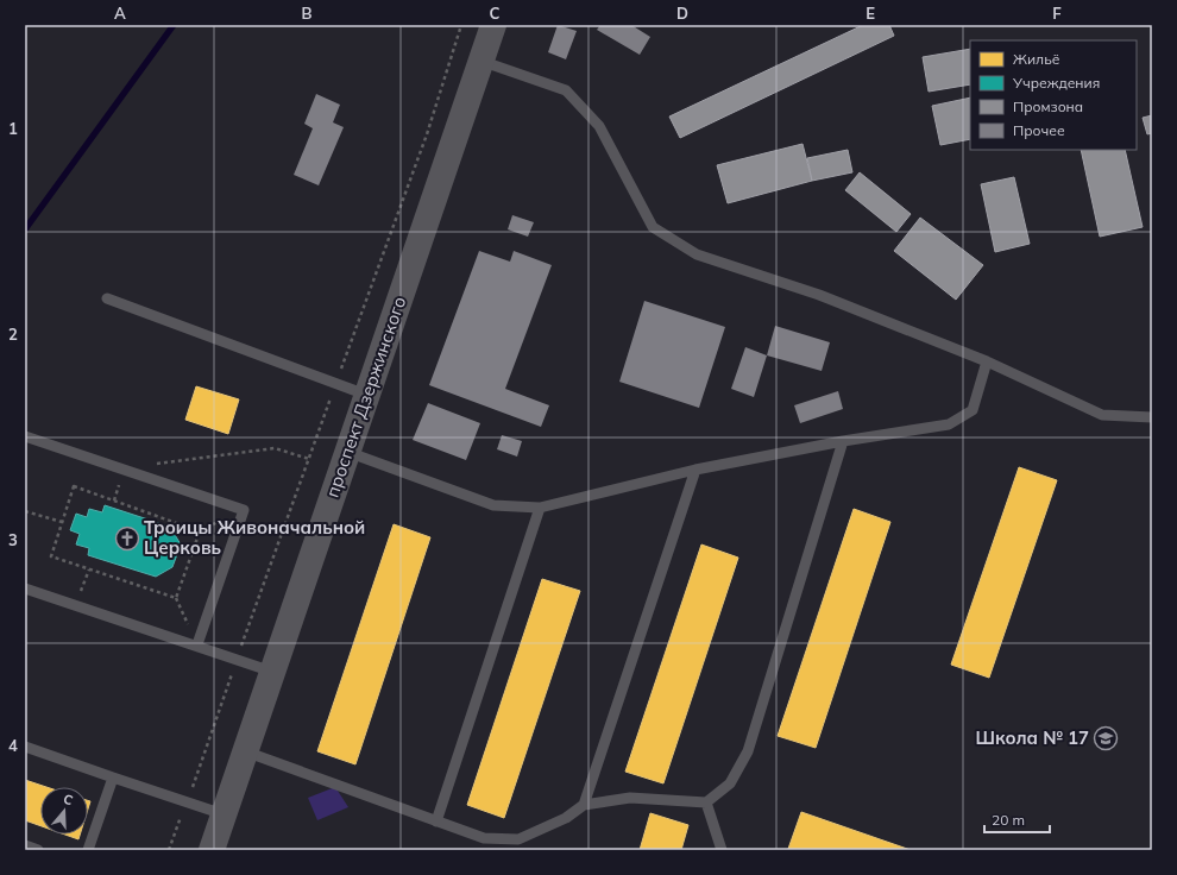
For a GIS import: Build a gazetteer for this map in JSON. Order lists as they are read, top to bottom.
{
  "streets": {
    "street": ["проспект Дзержинского"]
  },
  "places": {
    "church": ["Троицы Живоначальной Церковь"],
    "school or university": ["Школа № 17"]
  },
  "legend": [
    "Жильё",
    "Учреждения",
    "Промзона",
    "Прочее"
  ],
  "scale_bar": "20 m",
  "north": "top",
  "grid": {
    "columns": [
      "A",
      "B",
      "C",
      "D",
      "E",
      "F"
    ],
    "rows": [
      "1",
      "2",
      "3",
      "4"
    ]
  }
}
